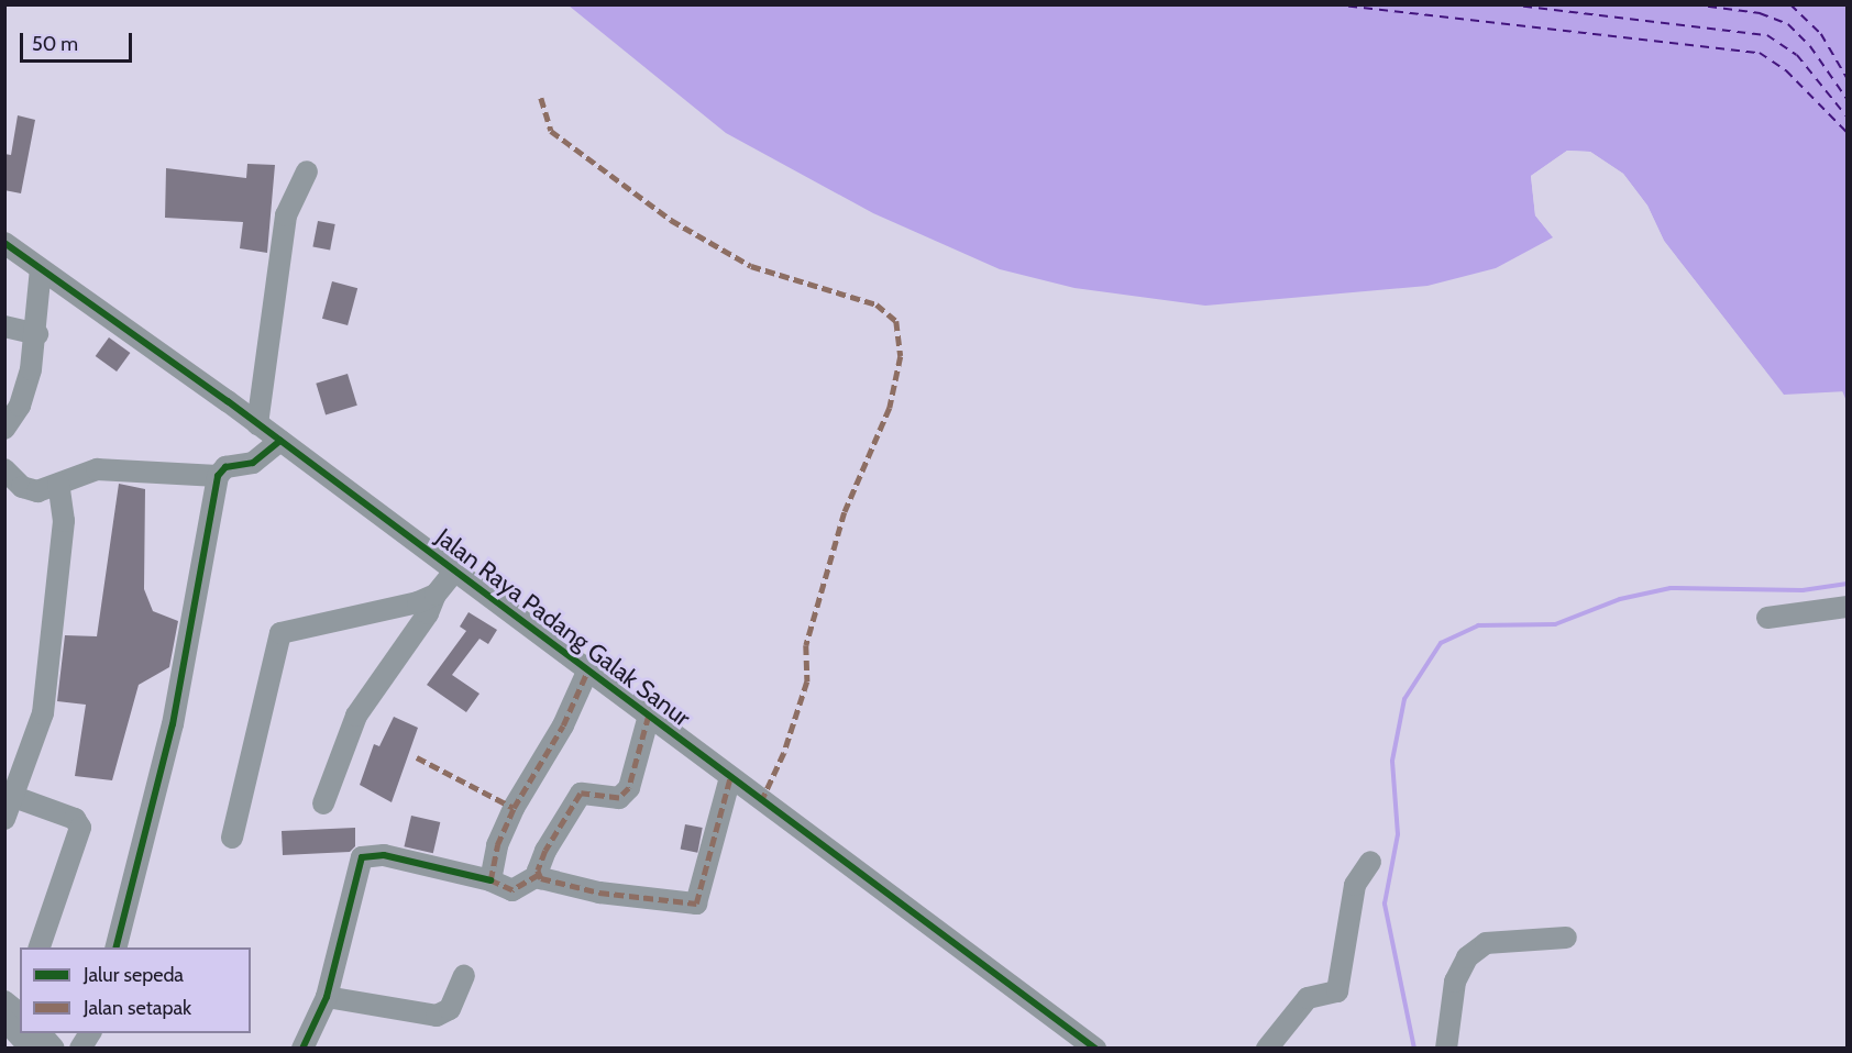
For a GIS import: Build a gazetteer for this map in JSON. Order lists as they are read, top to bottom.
{
  "streets": {
    "street": ["Jalan Raya Padang Galak Sanur"]
  },
  "legend": ["Jalur sepeda", "Jalan setapak"],
  "scale_bar": "50 m"
}
